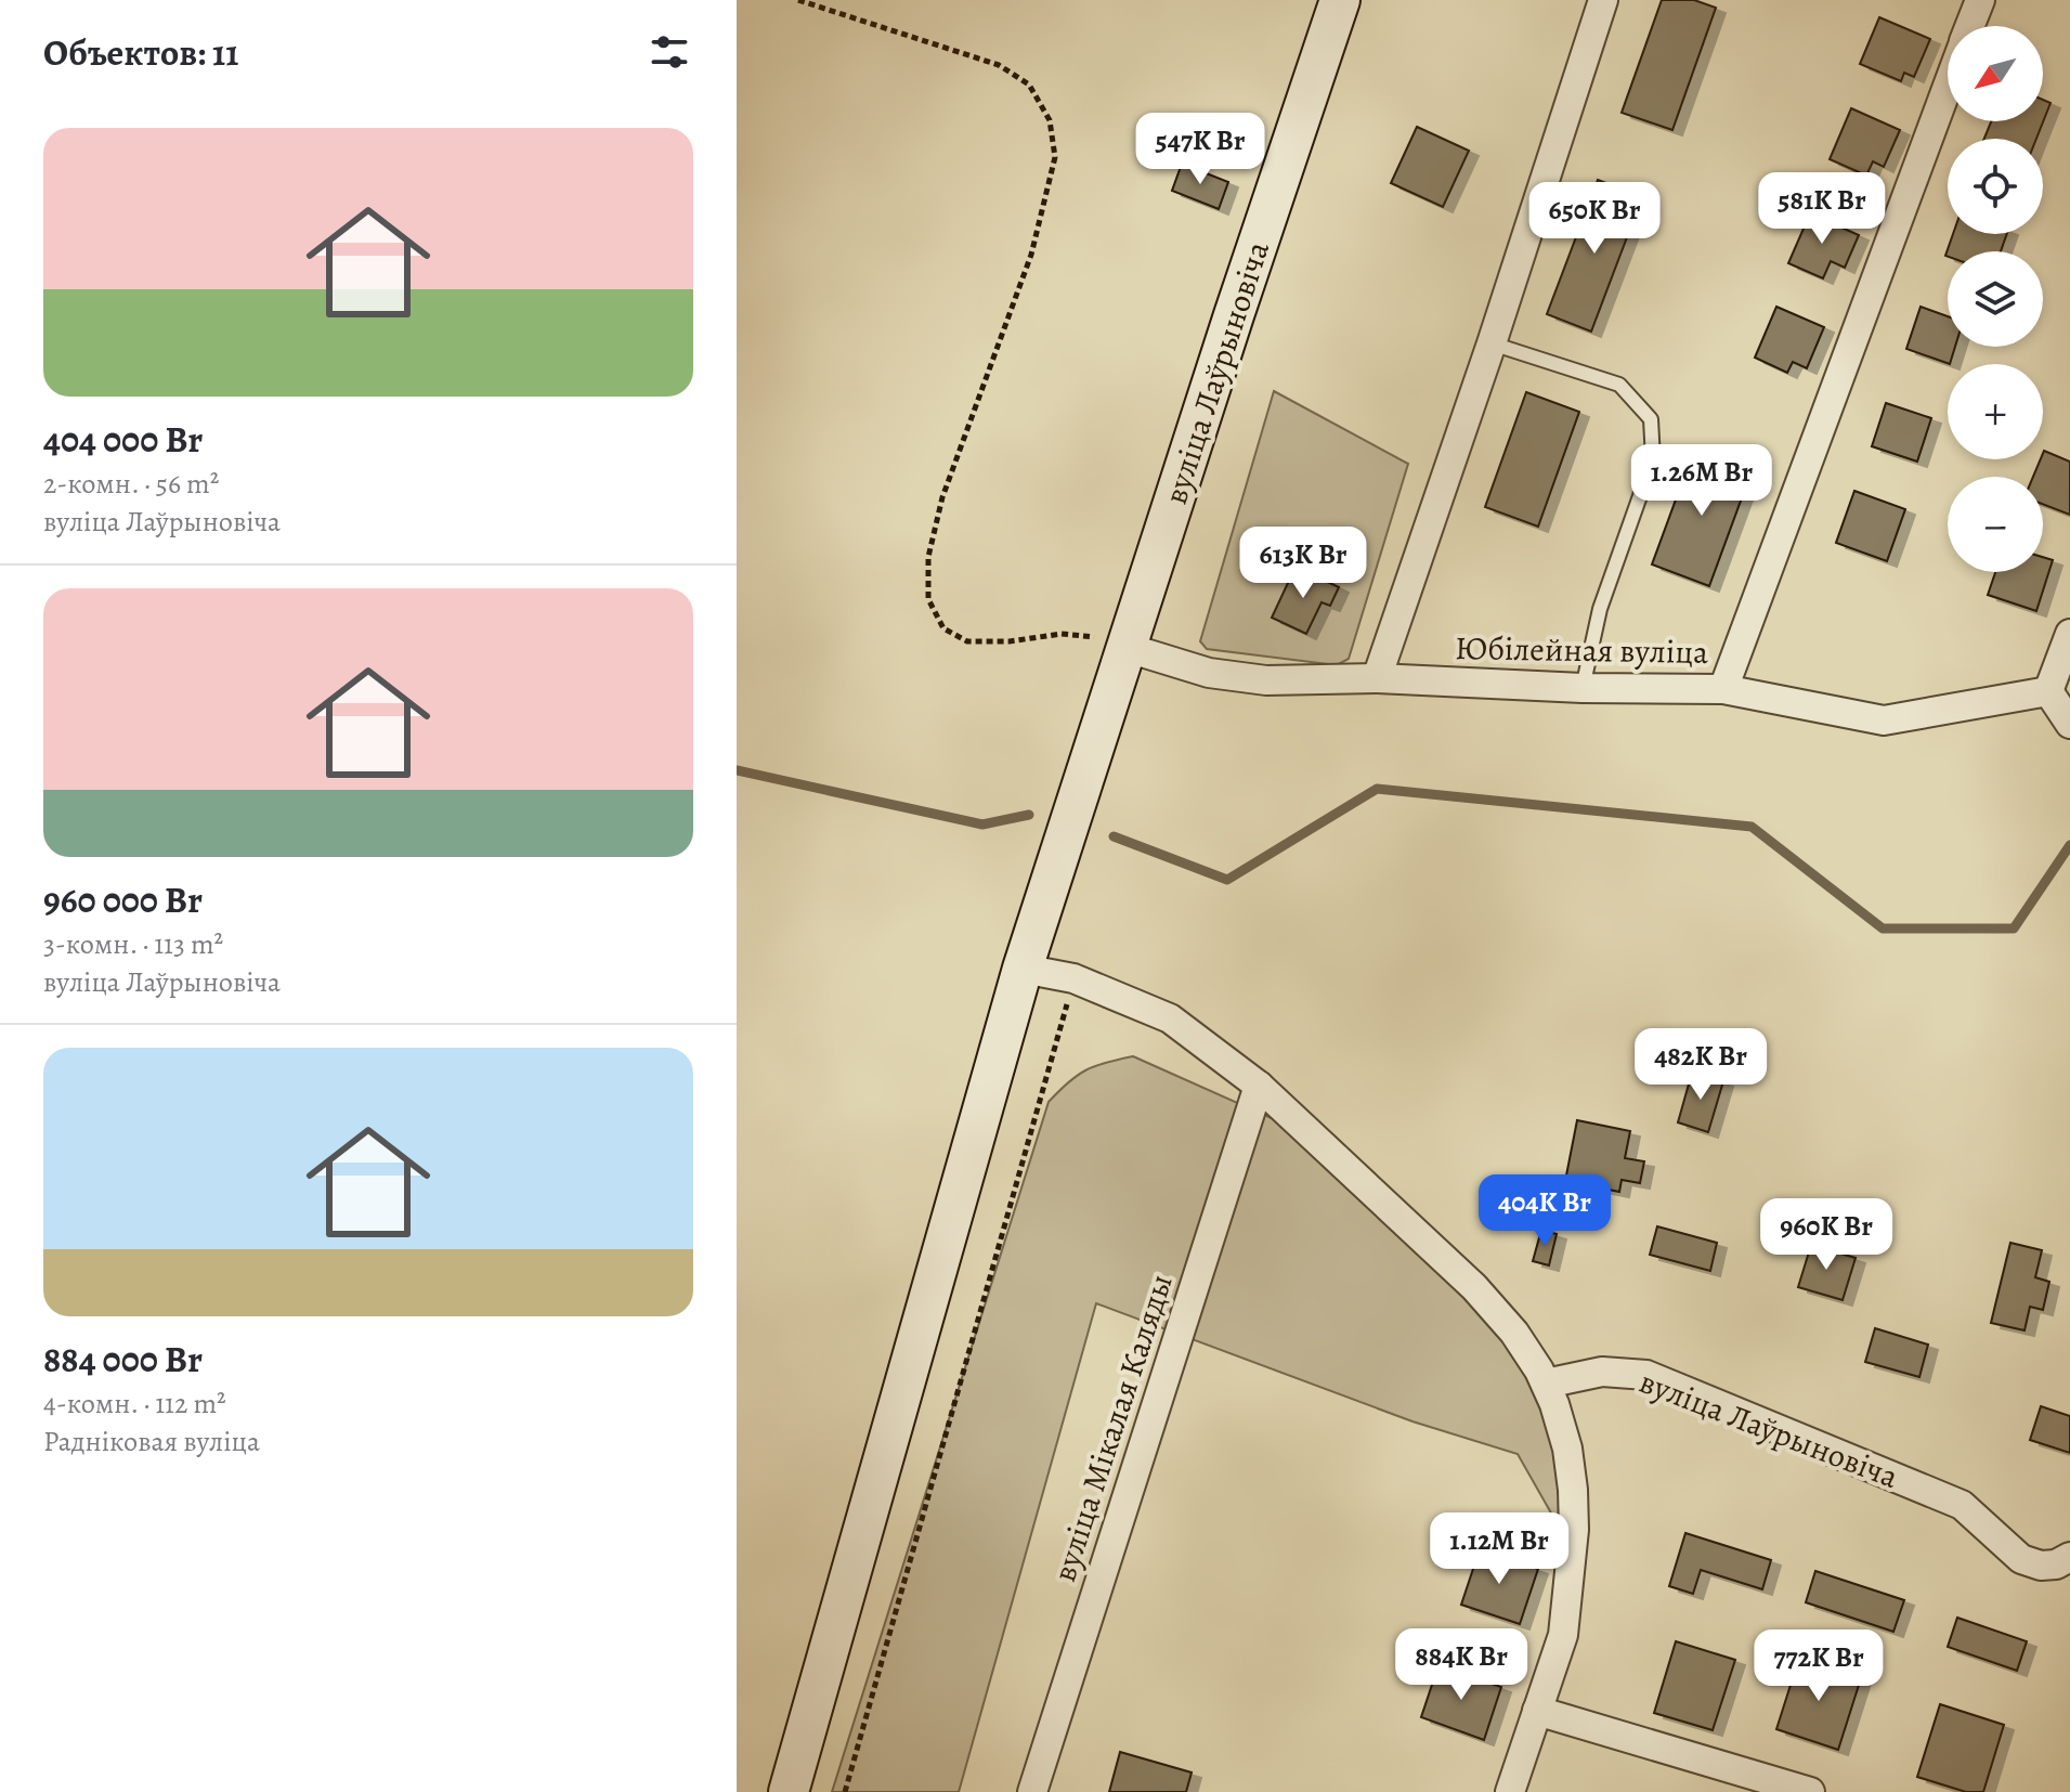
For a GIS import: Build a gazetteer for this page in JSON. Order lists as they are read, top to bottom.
{
  "streets": {
    "main road": ["вуліца Лаўрыновіча"],
    "street": ["Юбілейная вуліца", "вуліца Мікалая Каляды"]
  },
  "crossings": [
    ["вуліца Лаўрыновіча", "Юбілейная вуліца"]
  ],
  "north": "bottom left",
  "page": {
    "heading": "Объектов: 11",
    "map_buttons": ["+", "−"],
    "list": [
      {
        "name": "404 000 Br",
        "note": "2-комн. · 56 m² · вуліца Лаўрыновіча"
      },
      {
        "name": "960 000 Br",
        "note": "3-комн. · 113 m² · вуліца Лаўрыновіча"
      },
      {
        "name": "884 000 Br",
        "note": "4-комн. · 112 m² · Радніковая вуліца"
      }
    ],
    "price": [
      "547K Br",
      "581K Br",
      "650K Br",
      "1.26M Br",
      "613K Br",
      "482K Br",
      "404K Br",
      "960K Br",
      "1.12M Br",
      "884K Br",
      "772K Br"
    ]
  }
}
